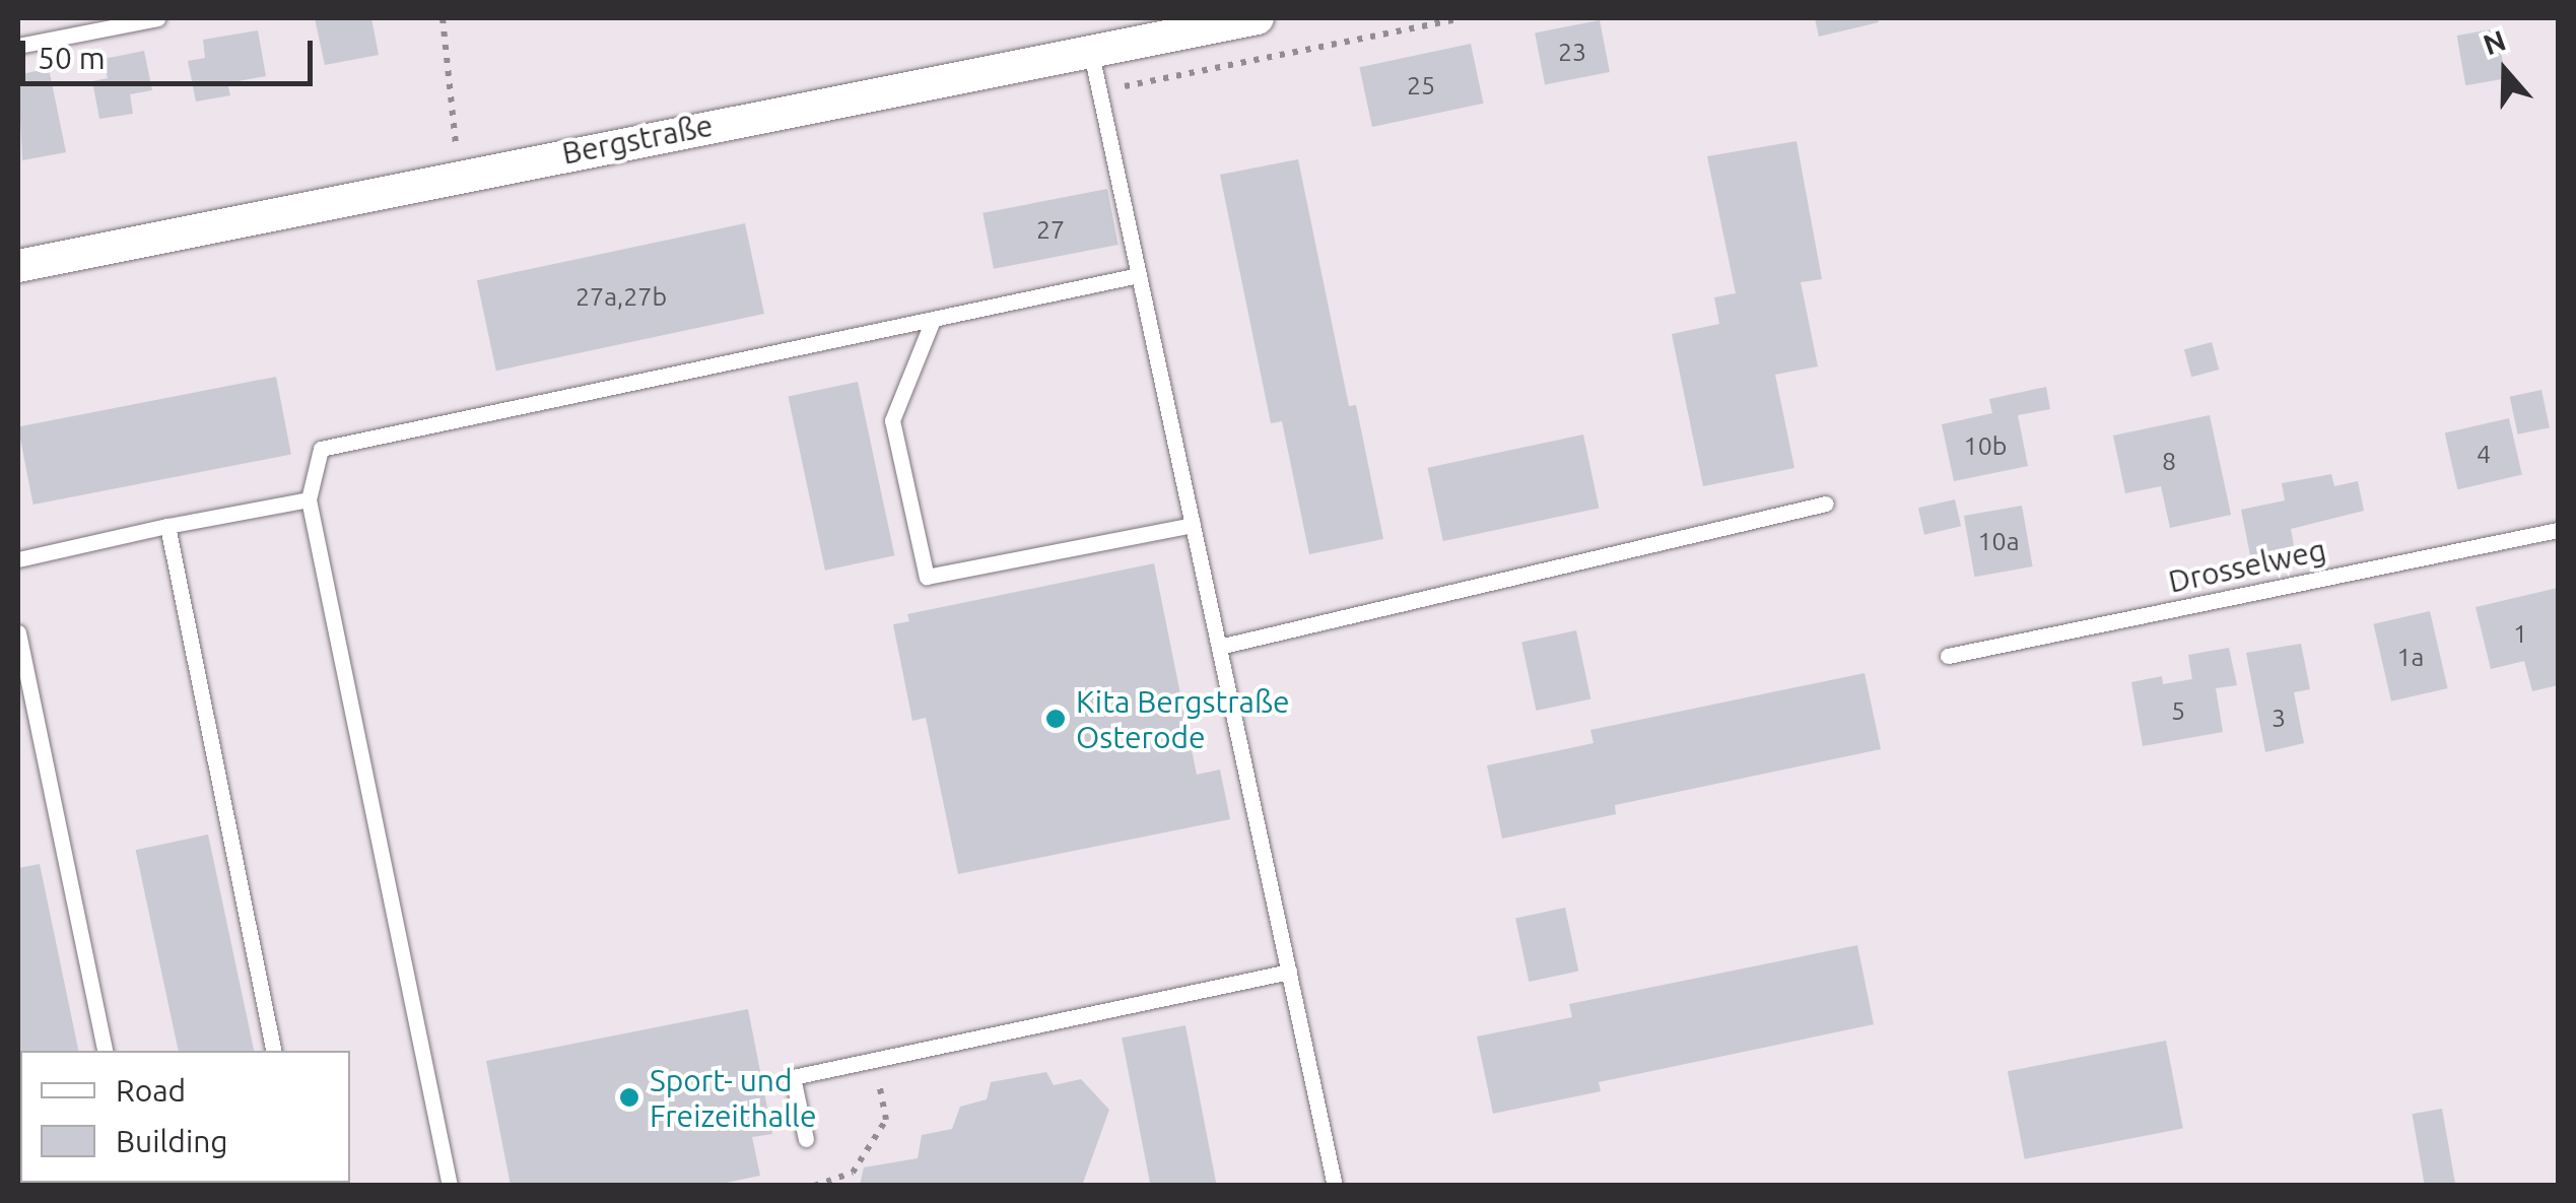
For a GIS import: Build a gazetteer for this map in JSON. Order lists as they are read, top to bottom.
{
  "streets": {
    "street": ["Bergstraße"],
    "lane": ["Drosselweg"]
  },
  "places": ["Kita Bergstraße Osterode", "Sport- und Freizeithalle"],
  "house_numbers": [
    "23",
    "25",
    "27",
    "27a,27b",
    "10b",
    "4",
    "8",
    "10a",
    "1",
    "1a",
    "5",
    "3"
  ],
  "legend": ["Road", "Building"],
  "scale_bar": "50 m",
  "north": "top"
}
